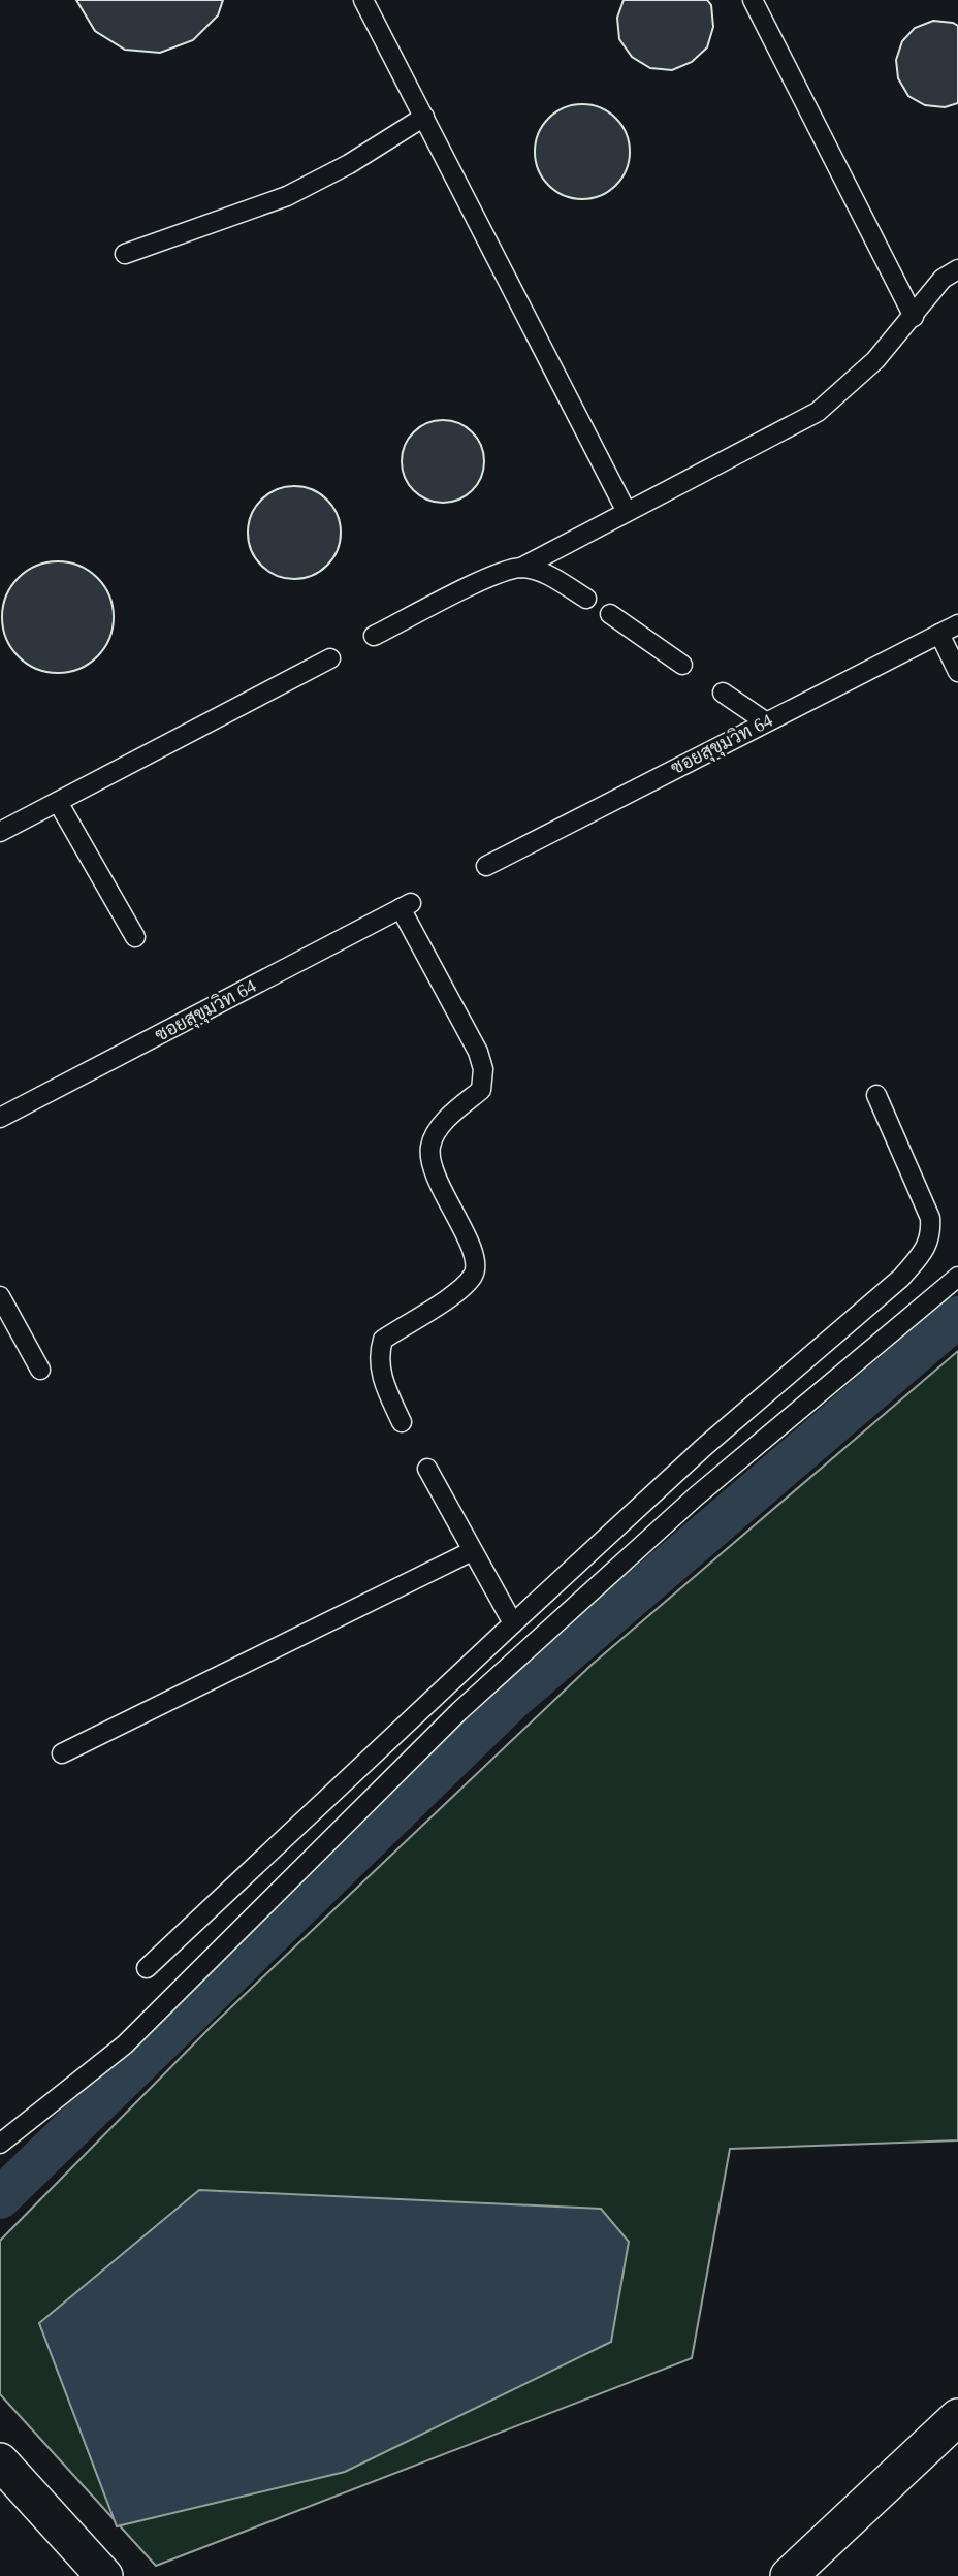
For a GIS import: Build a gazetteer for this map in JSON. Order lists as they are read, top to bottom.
{
  "streets": {
    "lane": ["ซอยสุขุมวิท 64"]
  }
}
